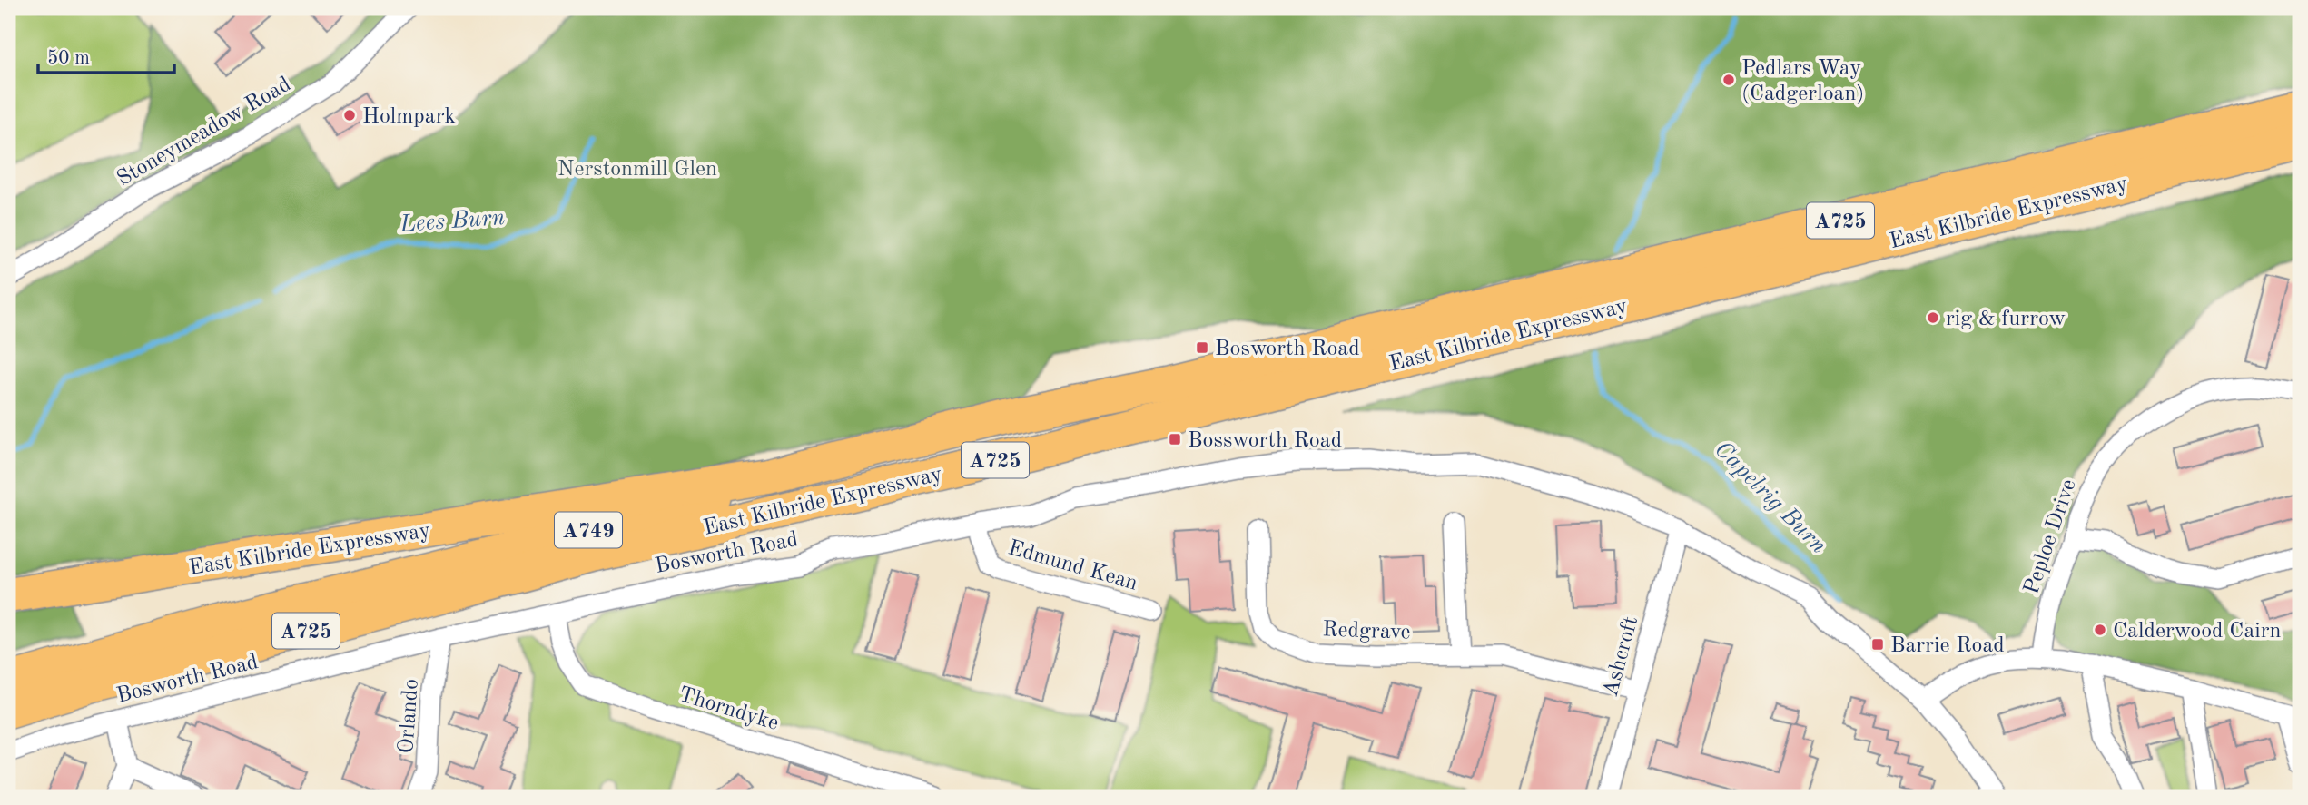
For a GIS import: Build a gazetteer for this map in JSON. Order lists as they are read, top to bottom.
{
  "streets": {
    "highway": ["East Kilbride Expressway", "A725"],
    "main road": ["A749"],
    "street": [
      "Stoneymeadow Road",
      "Peploe Drive",
      "Bosworth Road",
      "Edmund Kean",
      "Redgrave",
      "Ashcroft",
      "Thorndyke",
      "Orlando"
    ]
  },
  "crossings": [
    ["Bosworth Road", "Edmund Kean"],
    ["Bosworth Road", "Ashcroft"],
    ["Bosworth Road", "Thorndyke"],
    ["Bosworth Road", "Orlando"],
    ["Redgrave", "Ashcroft"]
  ],
  "water": ["Lees Burn", "Capelrig Burn"],
  "parks": ["Nerstonmill Glen"],
  "places": {
    "other": [
      "Pedlars Way (Cadgerloan)",
      "Holmpark",
      "rig & furrow",
      "Calderwood Cairn"
    ],
    "transit": ["Bosworth Road", "Bossworth Road", "Barrie Road"]
  },
  "scale_bar": "50 m"
}
